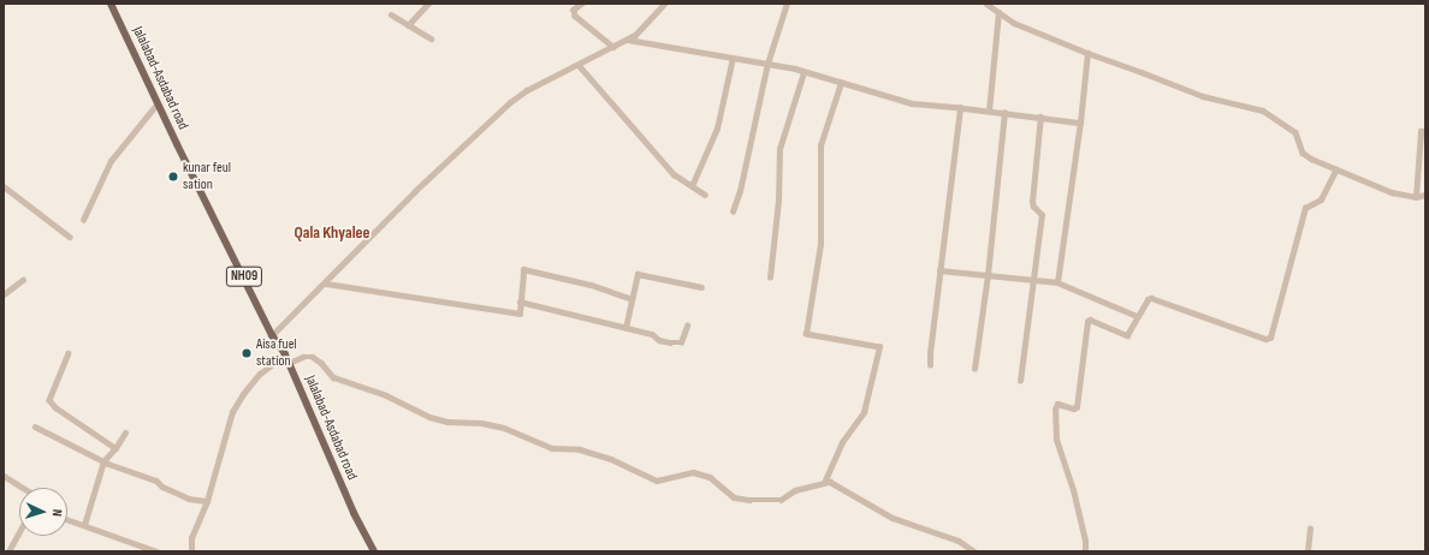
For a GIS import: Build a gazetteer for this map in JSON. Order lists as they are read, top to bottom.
{
  "streets": {
    "main road": ["Jalalabad-Asdabad road", "NH09"]
  },
  "districts": ["Qala Khyalee"],
  "places": ["kunar feul sation", "Aisa fuel station"],
  "north": "right"
}
